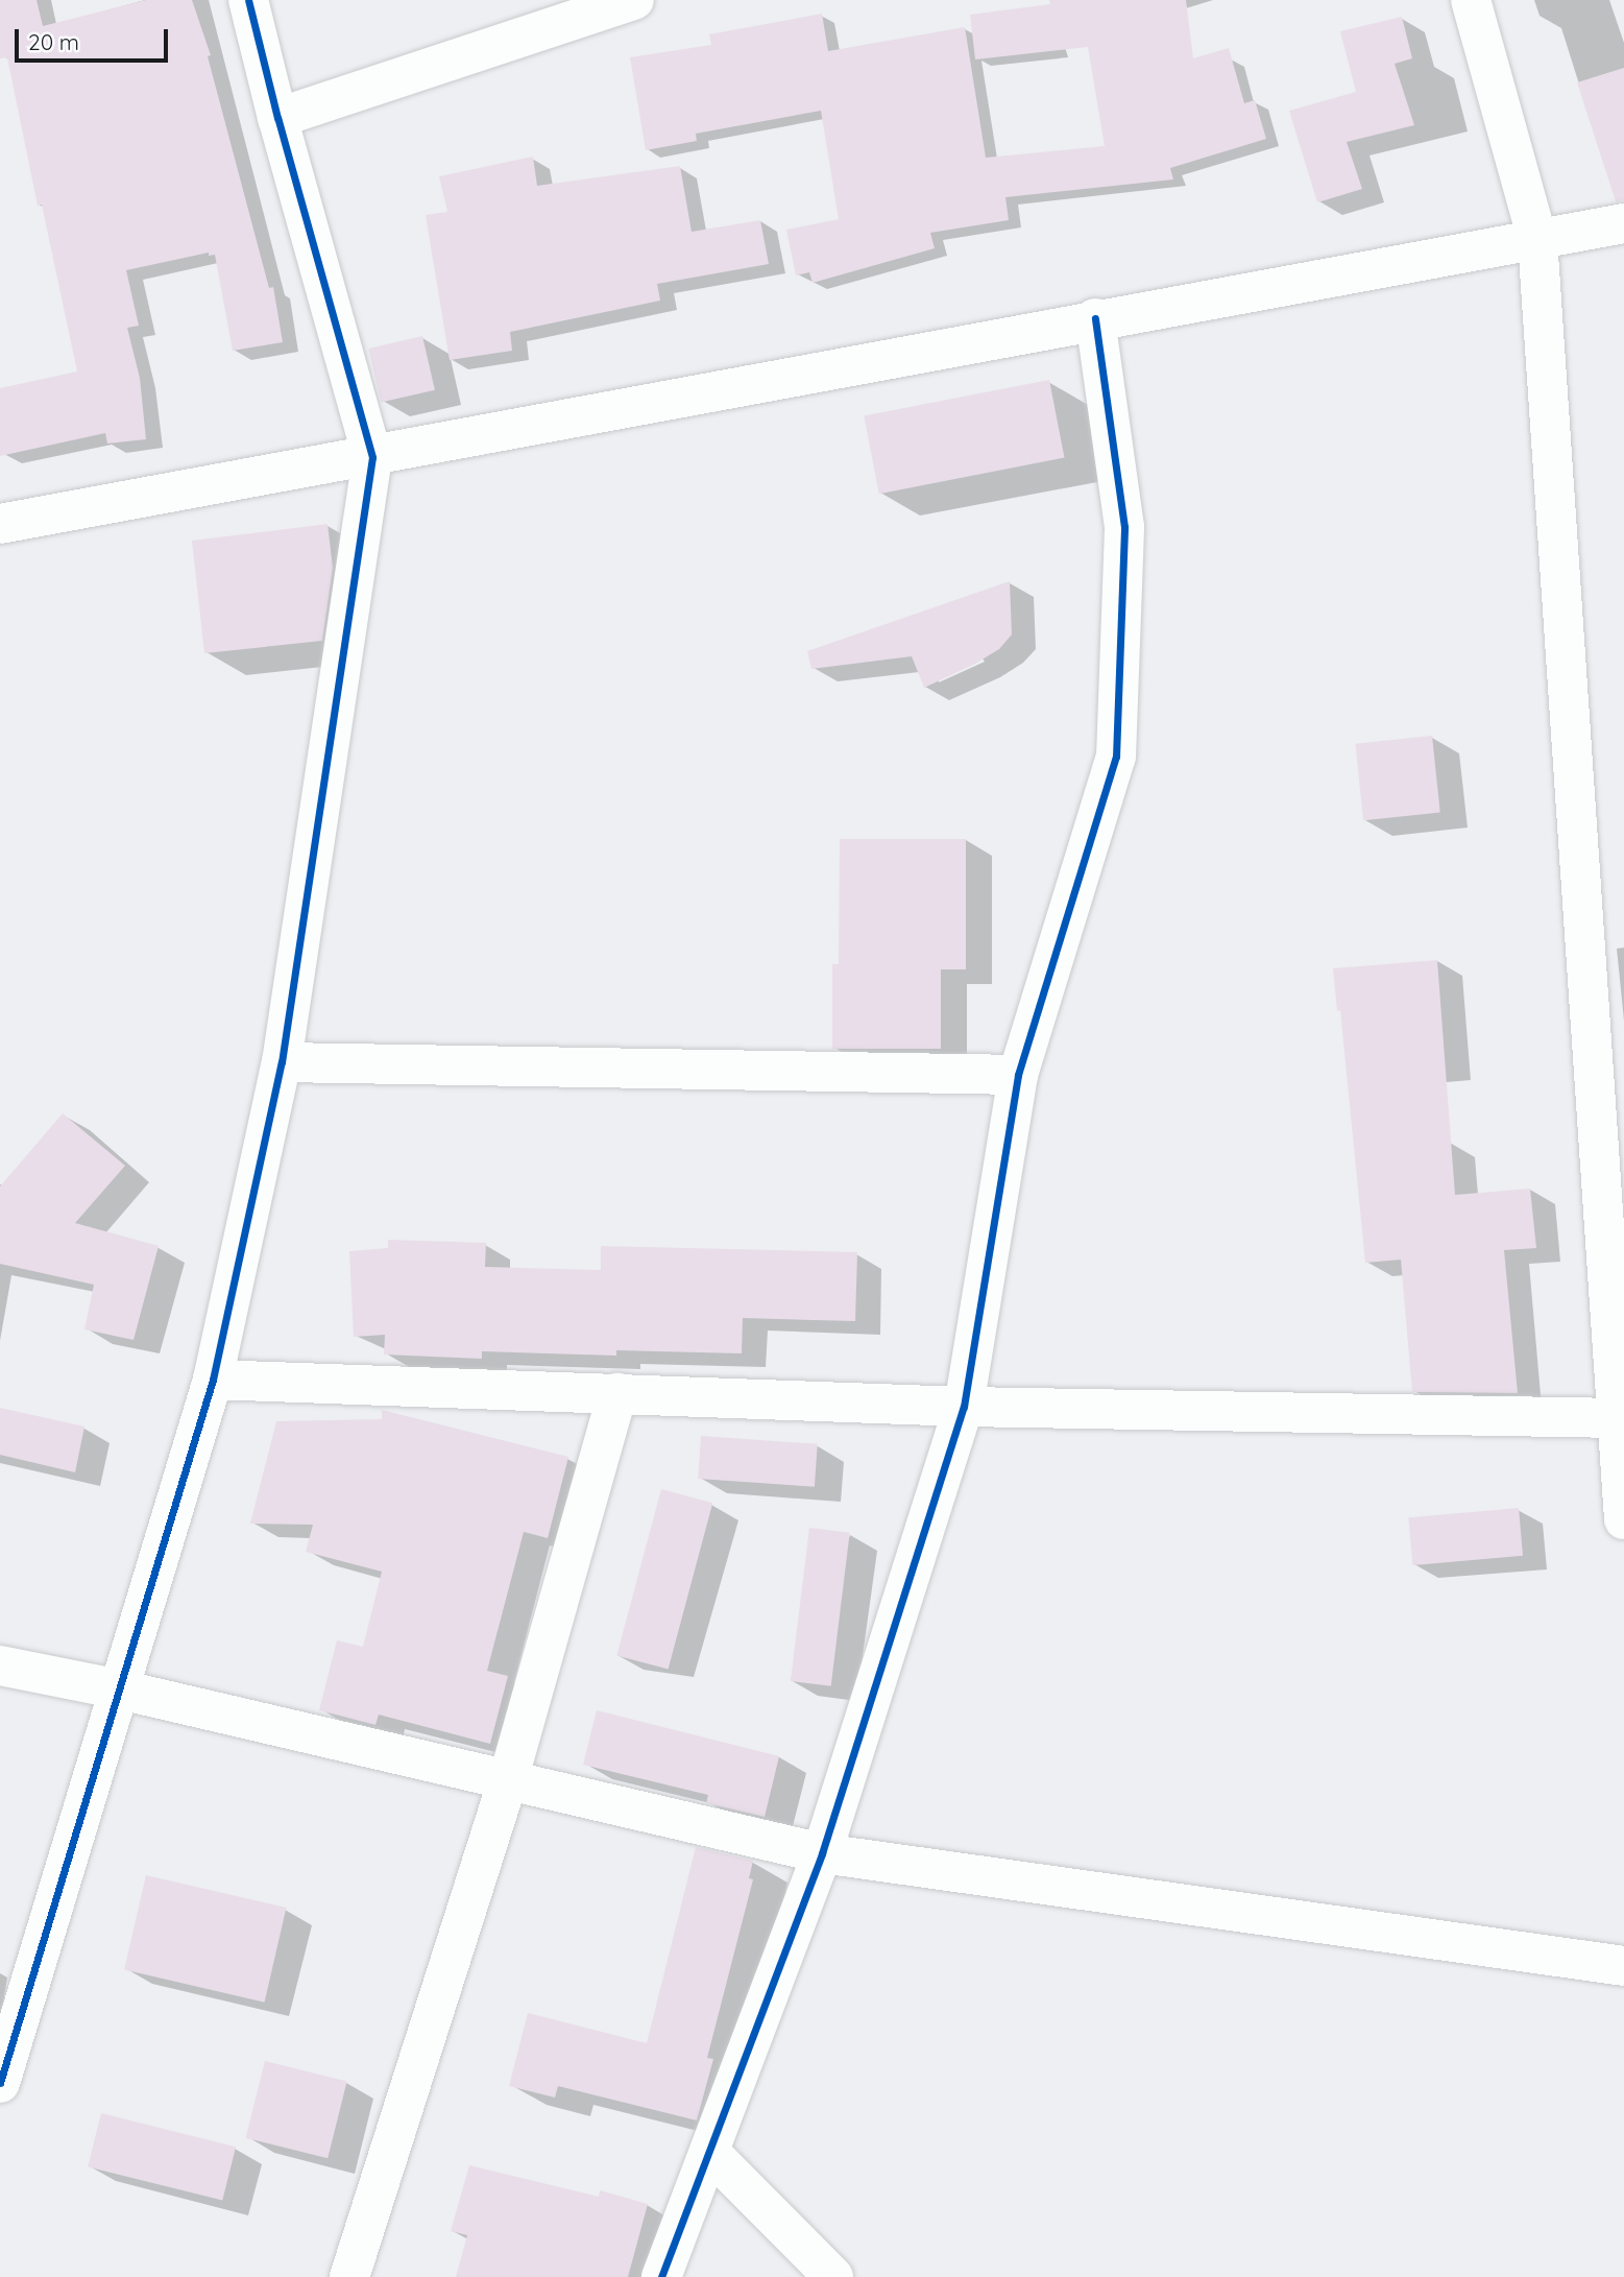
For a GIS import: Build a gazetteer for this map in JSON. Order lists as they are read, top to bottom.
{
  "scale_bar": "20 m"
}
